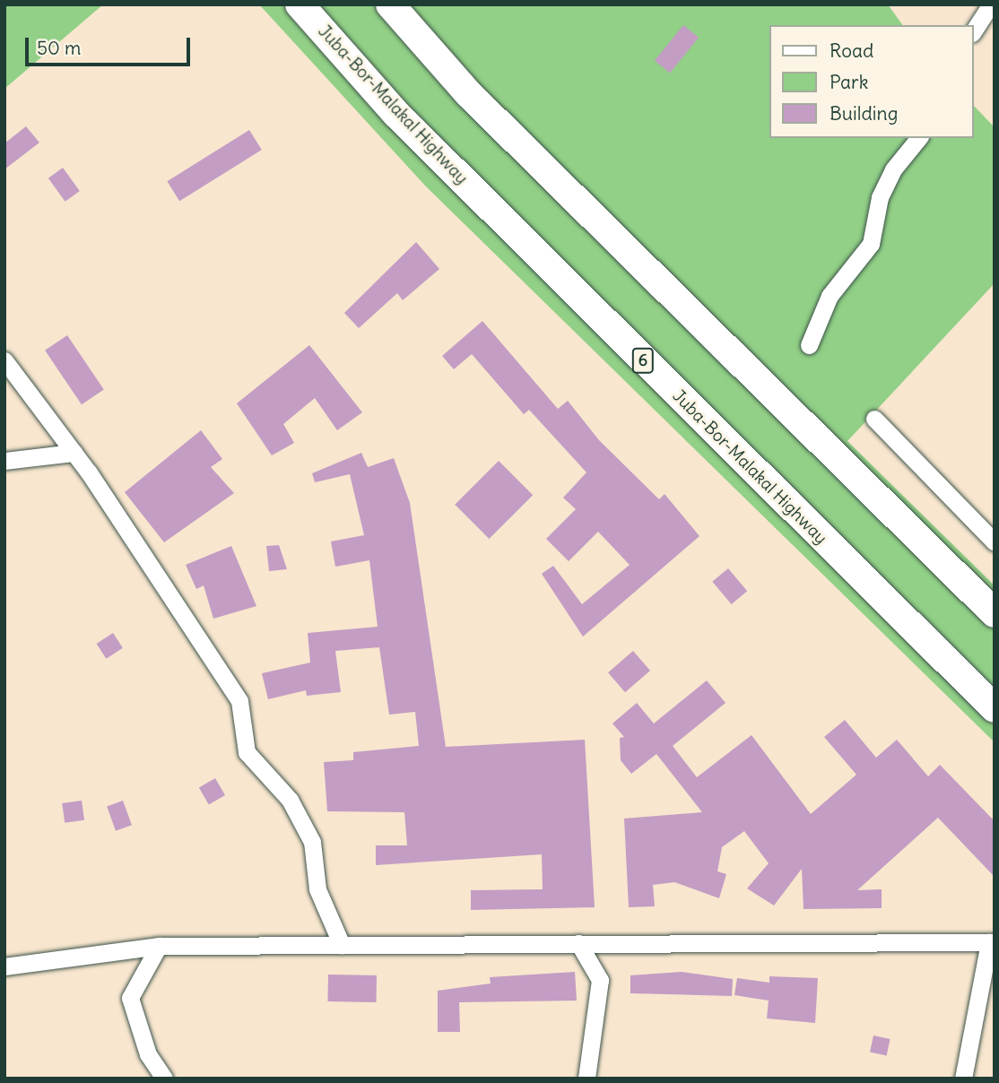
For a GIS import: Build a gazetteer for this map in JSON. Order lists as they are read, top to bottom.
{
  "streets": {
    "highway": ["Juba-Bor-Malakal Highway", "6"]
  },
  "legend": ["Road", "Park", "Building"],
  "scale_bar": "50 m"
}
